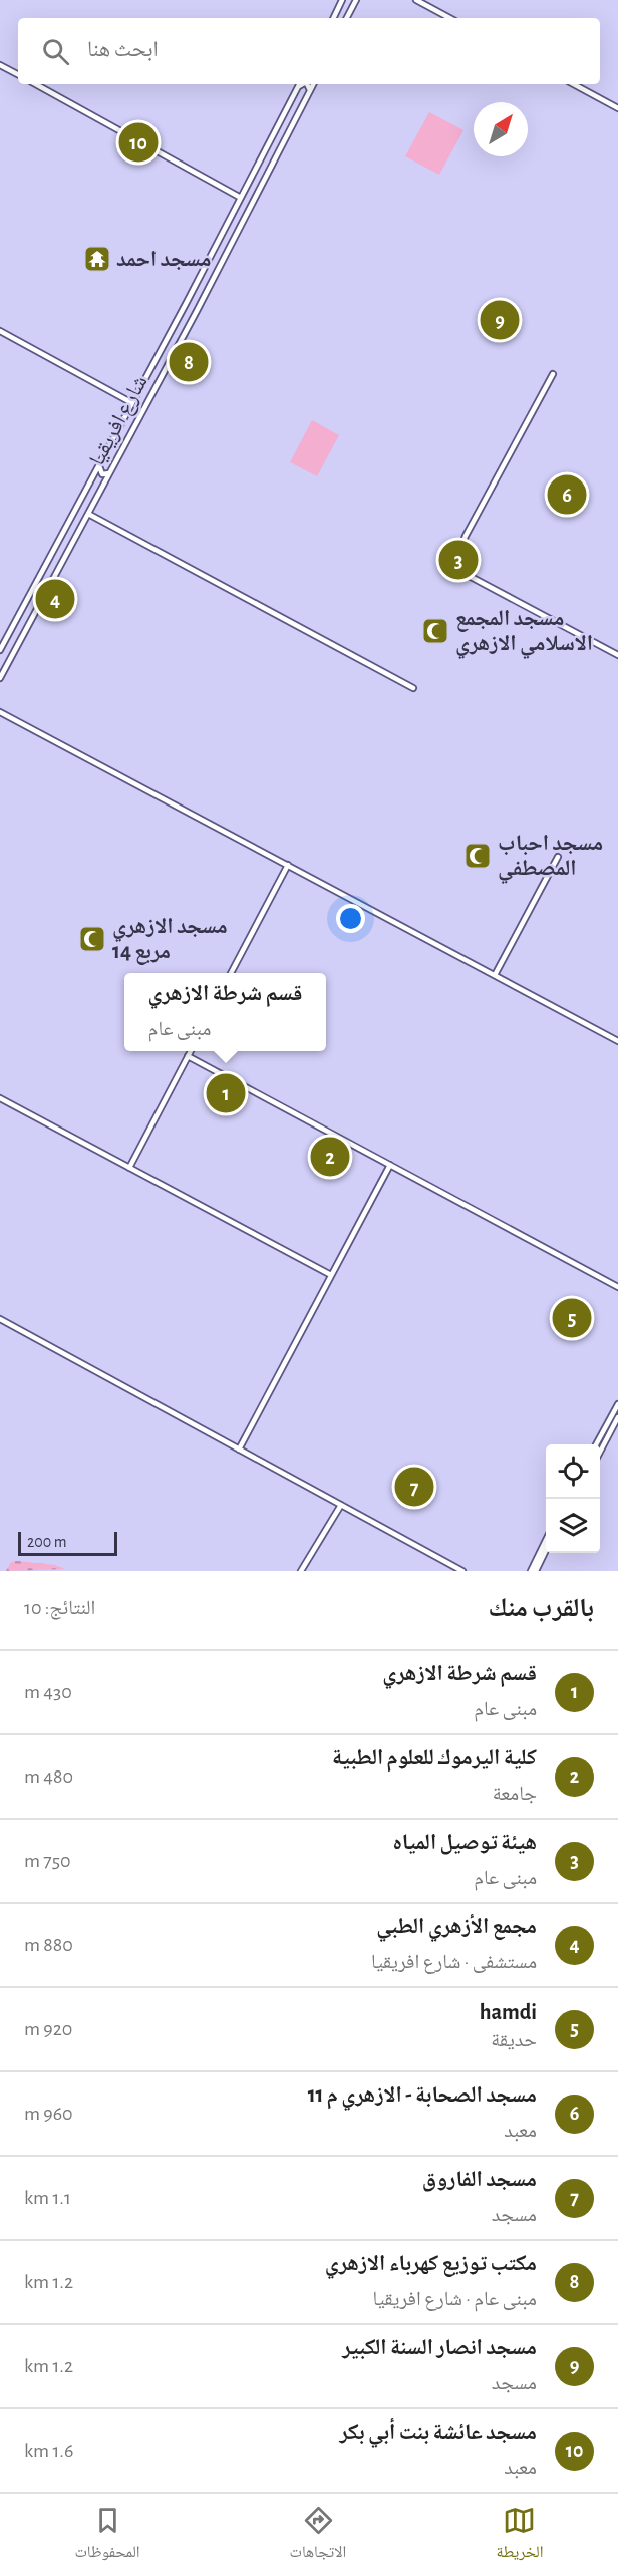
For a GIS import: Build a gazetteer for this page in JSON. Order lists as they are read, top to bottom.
{
  "streets": {
    "street": ["شارع افريقيا"]
  },
  "places": {
    "temple": ["مسجد احمد"],
    "mosque": ["مسجد المجمع الاسلامي الازهري", "مسجد احباب المصطفي", "مسجد الازهري مربع 14"]
  },
  "scale_bar": "200 m",
  "north": "top right",
  "page": {
    "search": "ابحث هنا",
    "pins": [
      "10",
      "9",
      "8",
      "6",
      "3",
      "4",
      "1",
      "2",
      "5",
      "7"
    ],
    "popup": ["قسم شرطة الازهري", "مبنى عام"],
    "scale": "200 m",
    "heading": ["بالقرب منك", "النتائج: 10"],
    "list": [
      {
        "mark": "1",
        "name": "قسم شرطة الازهري",
        "note": "مبنى عام",
        "value": "430 m"
      },
      {
        "mark": "2",
        "name": "كلية اليرموك للعلوم الطبية",
        "note": "جامعة",
        "value": "480 m"
      },
      {
        "mark": "3",
        "name": "هيئة توصيل المياه",
        "note": "مبنى عام",
        "value": "750 m"
      },
      {
        "mark": "4",
        "name": "مجمع الأزهري الطبي",
        "note": "مستشفى · شارع افريقيا",
        "value": "880 m"
      },
      {
        "mark": "5",
        "name": "hamdi",
        "note": "حديقة",
        "value": "920 m"
      },
      {
        "mark": "6",
        "name": "مسجد الصحابة - الازهري م 11",
        "note": "معبد",
        "value": "960 m"
      },
      {
        "mark": "7",
        "name": "مسجد الفاروق",
        "note": "مسجد",
        "value": "1.1 km"
      },
      {
        "mark": "8",
        "name": "مكتب توزيع كهرباء الازهري",
        "note": "مبنى عام · شارع افريقيا",
        "value": "1.2 km"
      },
      {
        "mark": "9",
        "name": "مسجد انصار السنة الكبير",
        "note": "مسجد",
        "value": "1.2 km"
      },
      {
        "mark": "10",
        "name": "مسجد عائشة بنت أبي بكر",
        "note": "معبد",
        "value": "1.6 km"
      }
    ],
    "nav": ["الخريطة", "الاتجاهات", "المحفوظات"]
  }
}
